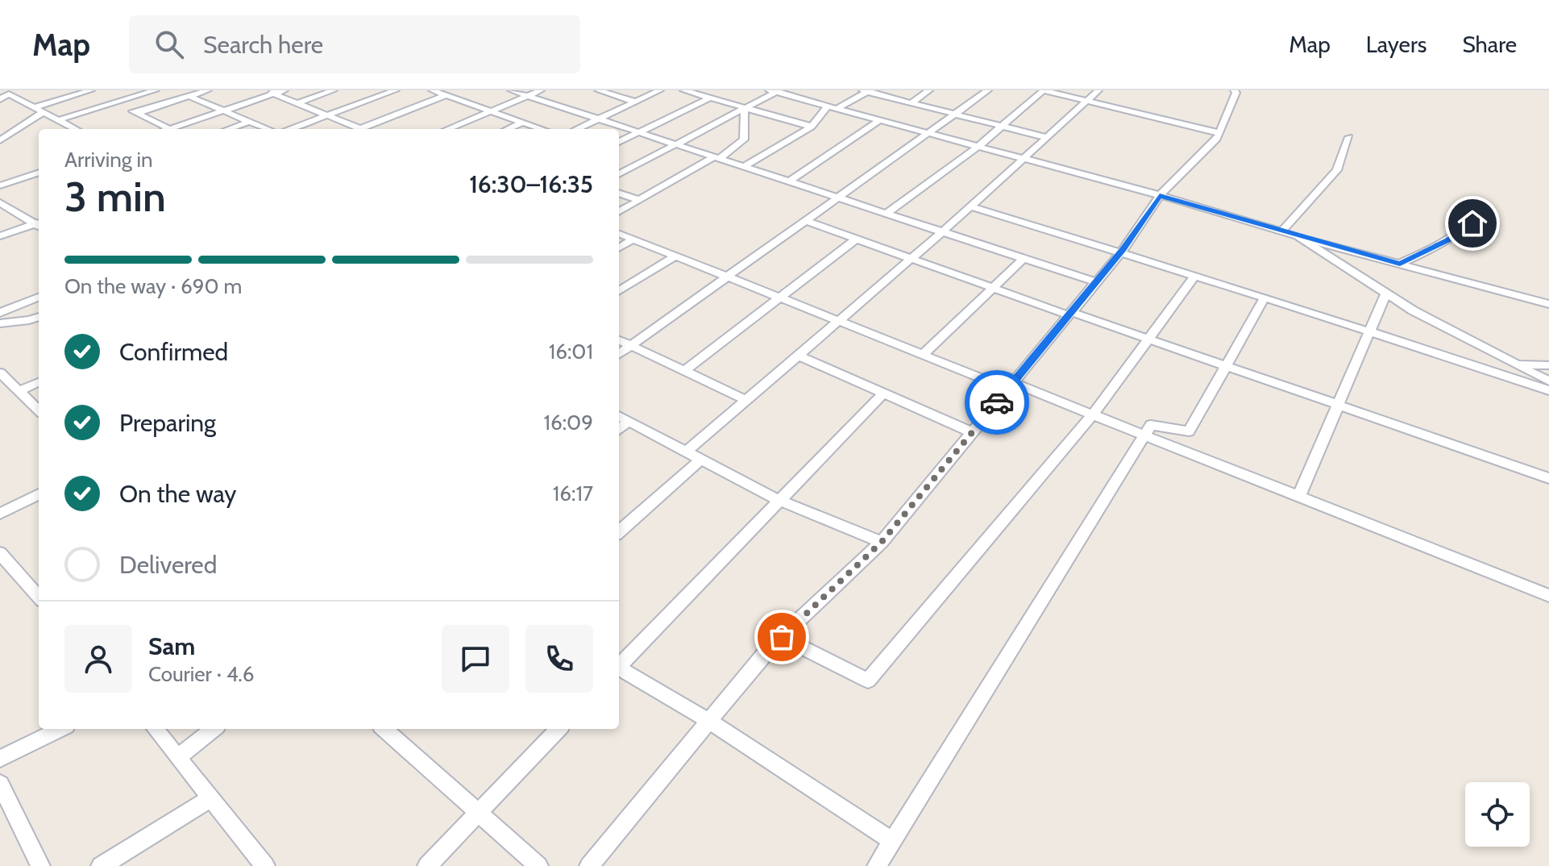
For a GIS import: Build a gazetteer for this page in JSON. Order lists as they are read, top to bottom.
{
  "page": {
    "header": "Map",
    "search": "Search here",
    "nav": ["Map", "Layers", "Share"],
    "heading": ["3 min", "Arriving in", "16:30–16:35"],
    "panel": ["Sam", "Courier · 4.6"],
    "bar": "On the way · 690 m",
    "list": [
      ["Confirmed", "16:01"],
      ["Preparing", "16:09"],
      ["On the way", "16:17"],
      "Delivered"
    ]
  }
}
